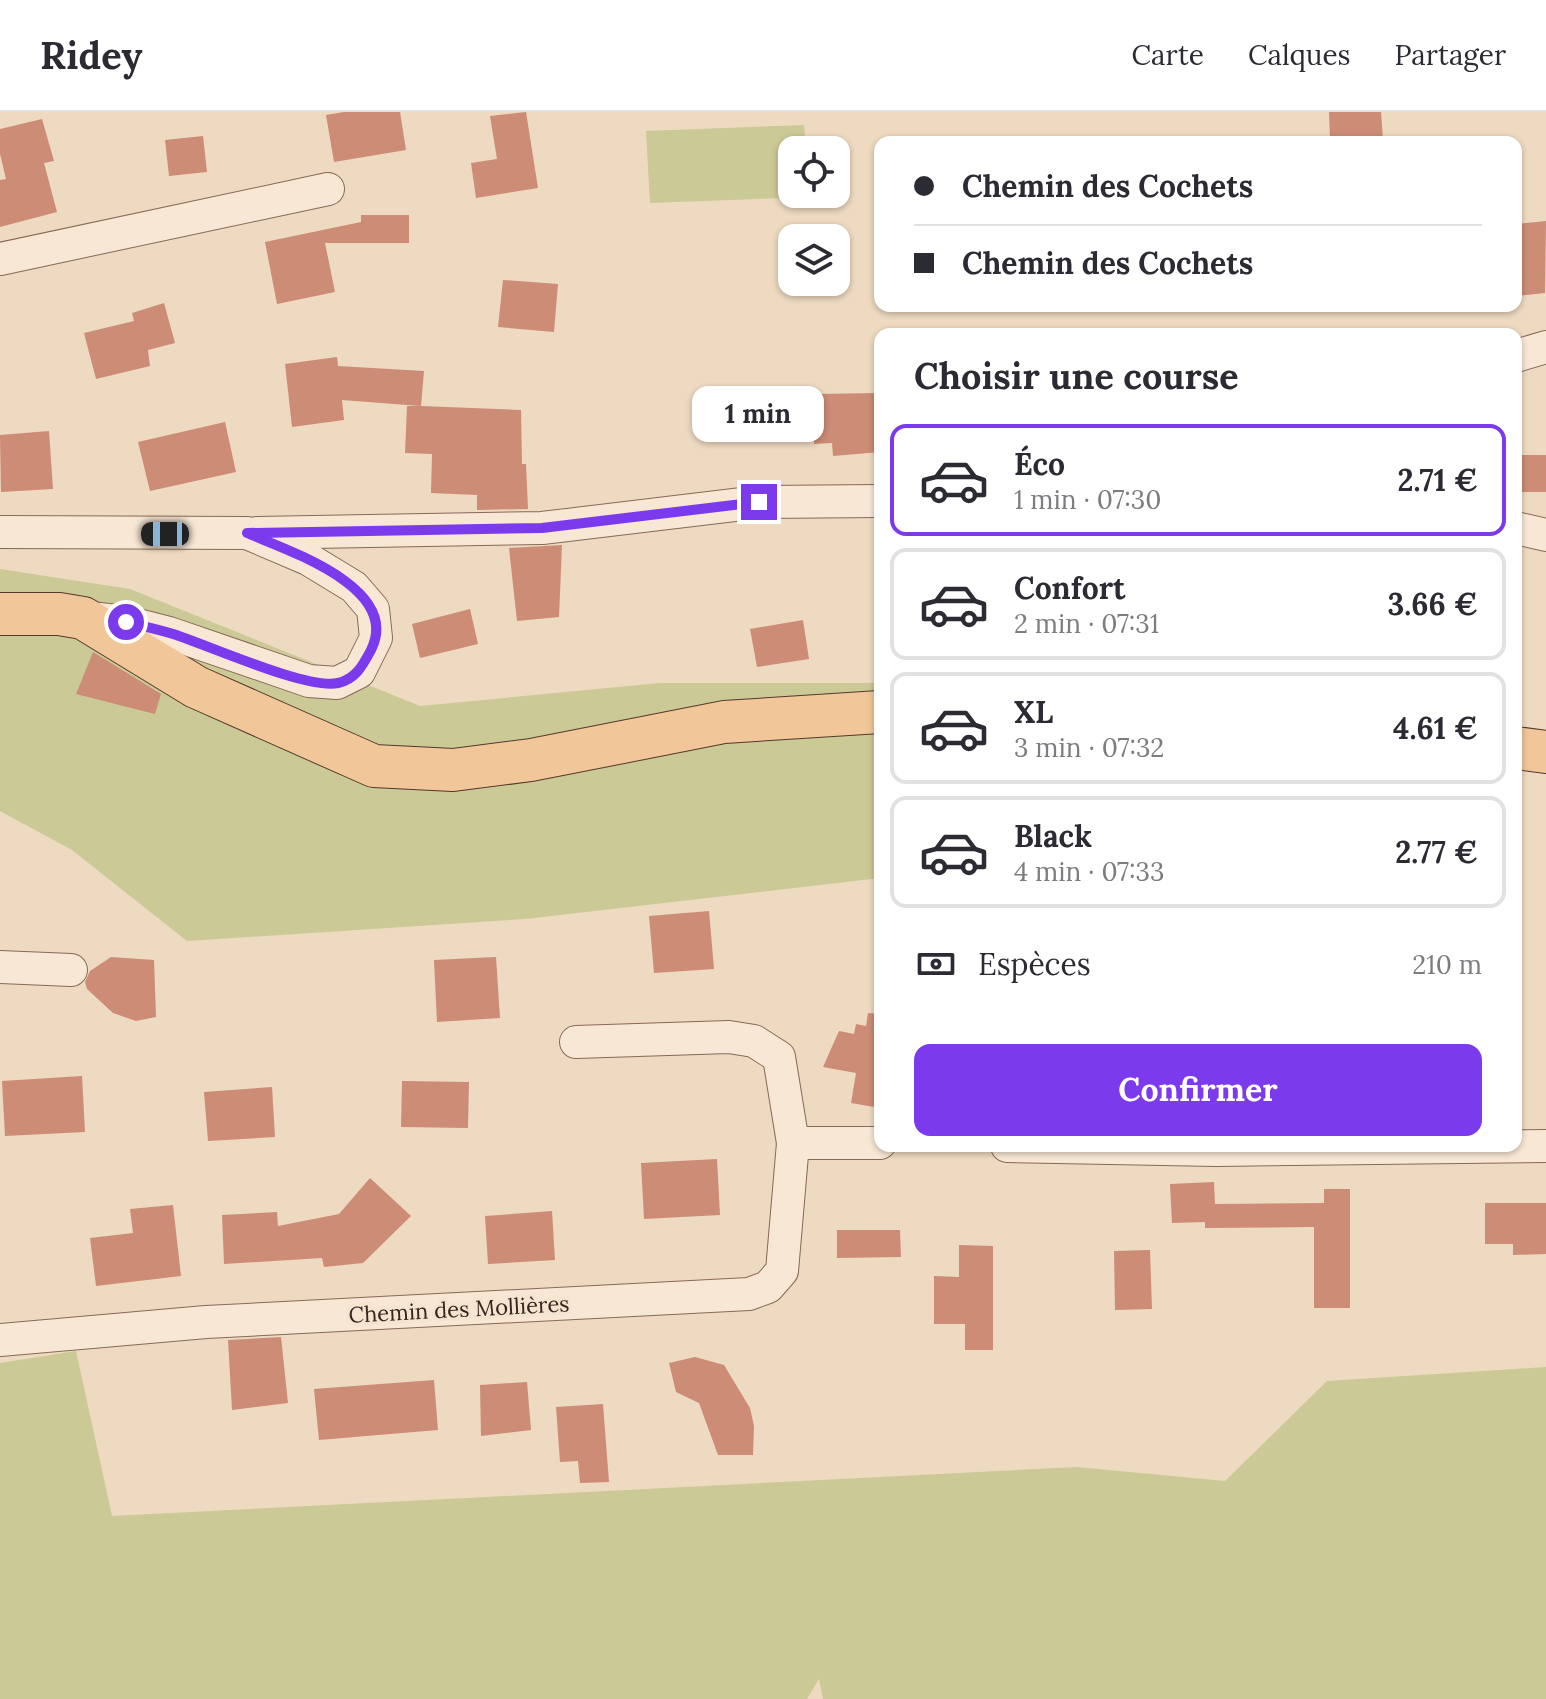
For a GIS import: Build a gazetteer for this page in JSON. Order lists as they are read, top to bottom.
{
  "streets": {
    "street": ["Chemin des Mollières"]
  },
  "page": {
    "header": "Ridey",
    "nav": ["Carte", "Calques", "Partager"],
    "banner": ["Chemin des Cochets", "Chemin des Cochets"],
    "heading": "Choisir une course",
    "bubble": "1 min",
    "list": [
      {
        "name": "Éco",
        "note": "1 min · 07:30",
        "value": "2.71 €"
      },
      {
        "name": "Confort",
        "note": "2 min · 07:31",
        "value": "3.66 €"
      },
      {
        "name": "XL",
        "note": "3 min · 07:32",
        "value": "4.61 €"
      },
      {
        "name": "Black",
        "note": "4 min · 07:33",
        "value": "2.77 €"
      }
    ],
    "pay": ["Espèces", "210 m"],
    "buttons": "Confirmer"
  }
}
